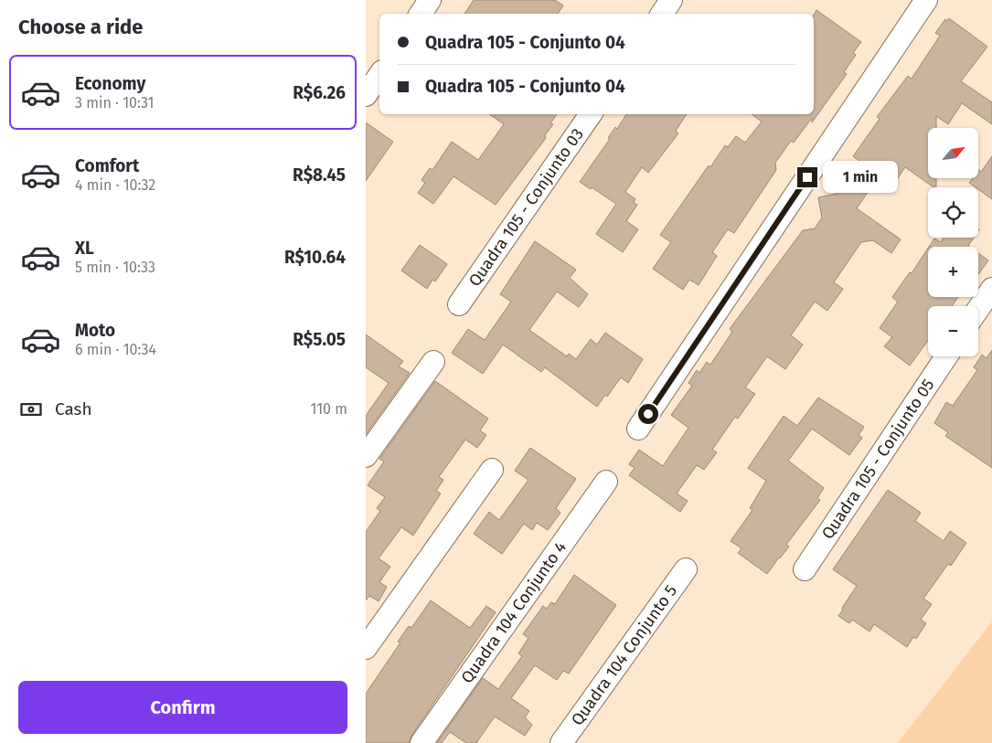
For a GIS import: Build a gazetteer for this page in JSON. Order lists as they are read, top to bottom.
{
  "streets": {
    "street": [
      "Quadra 105 - Conjunto 03",
      "Quadra 105 - Conjunto 05",
      "Quadra 104 Conjunto 4",
      "Quadra 104 Conjunto 5"
    ]
  },
  "north": "top right",
  "page": {
    "heading": "Choose a ride",
    "banner": ["Quadra 105 - Conjunto 04", "Quadra 105 - Conjunto 04"],
    "list": [
      {
        "name": "Economy",
        "note": "3 min · 10:31",
        "value": "R$6.26"
      },
      {
        "name": "Comfort",
        "note": "4 min · 10:32",
        "value": "R$8.45"
      },
      {
        "name": "XL",
        "note": "5 min · 10:33",
        "value": "R$10.64"
      },
      {
        "name": "Moto",
        "note": "6 min · 10:34",
        "value": "R$5.05"
      }
    ],
    "map_buttons": ["+", "−"],
    "bubble": "1 min",
    "pay": ["Cash", "110 m"],
    "buttons": "Confirm"
  }
}
